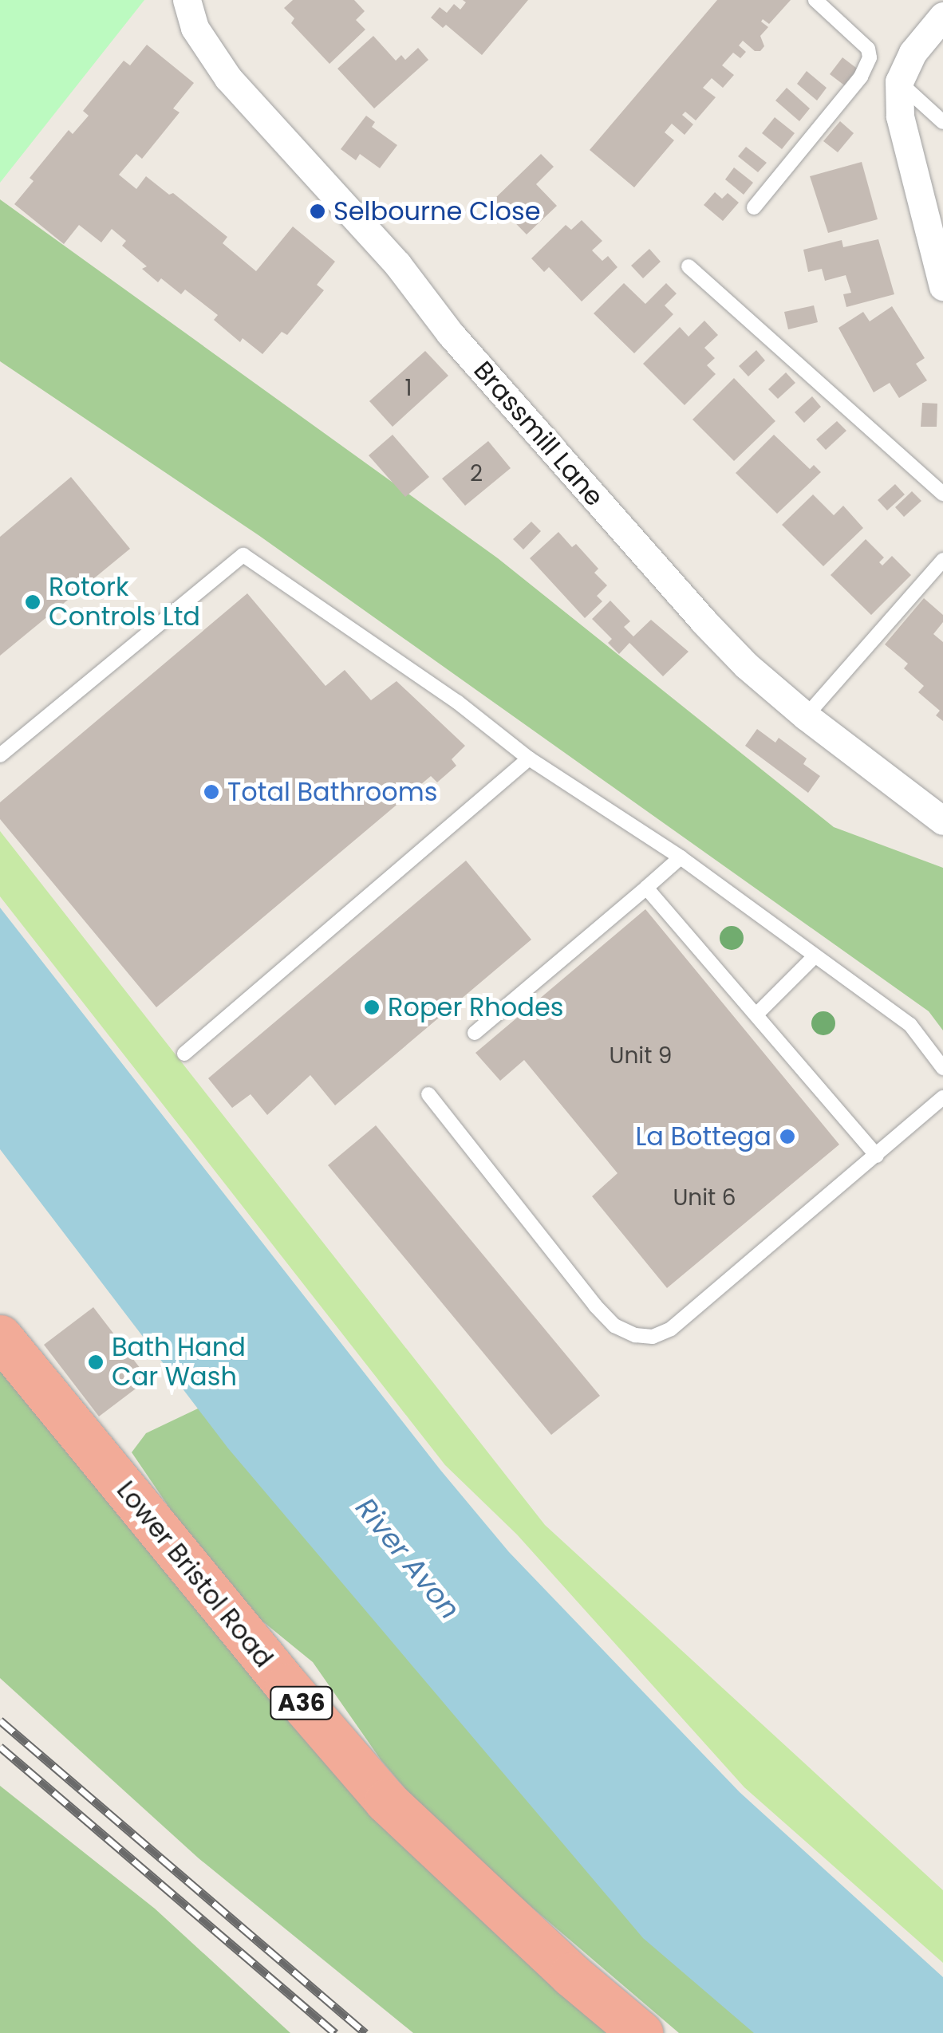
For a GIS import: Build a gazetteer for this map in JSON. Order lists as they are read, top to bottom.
{
  "streets": {
    "highway": ["Lower Bristol Road", "A36"],
    "street": ["Brassmill Lane"]
  },
  "water": ["River Avon"],
  "places": [
    "Selbourne Close",
    "Rotork Controls Ltd",
    "Total Bathrooms",
    "Roper Rhodes",
    "La Bottega",
    "Bath Hand Car Wash"
  ],
  "house_numbers": [
    "1",
    "2",
    "Unit 9",
    "Unit 6"
  ]
}
